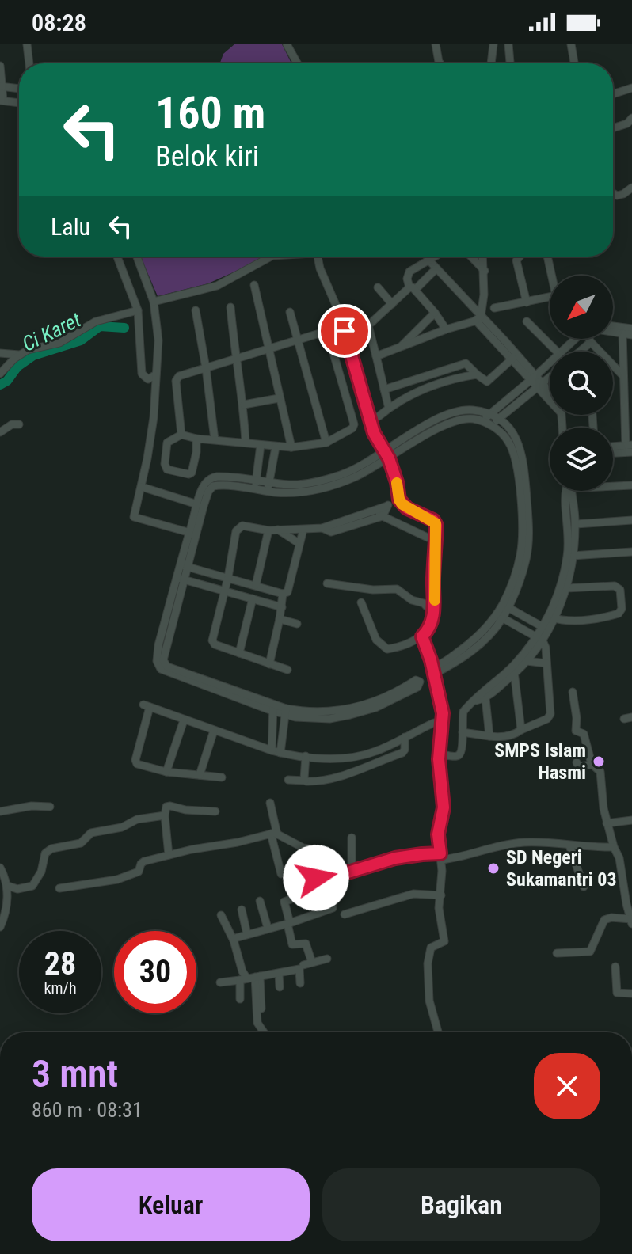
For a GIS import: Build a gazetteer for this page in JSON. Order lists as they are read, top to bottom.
{
  "water": ["Ci Karet"],
  "places": ["SMPS Islam Hasmi", "SD Negeri Sukamantri 03"],
  "north": "bottom left",
  "page": {
    "status": "08:28",
    "turn": ["160 m", "Belok kiri"],
    "then": "Lalu",
    "speed": "28 km/h",
    "limit": "30",
    "heading": ["3 mnt", "860 m · 08:31"],
    "buttons": ["Keluar", "Bagikan"]
  }
}
